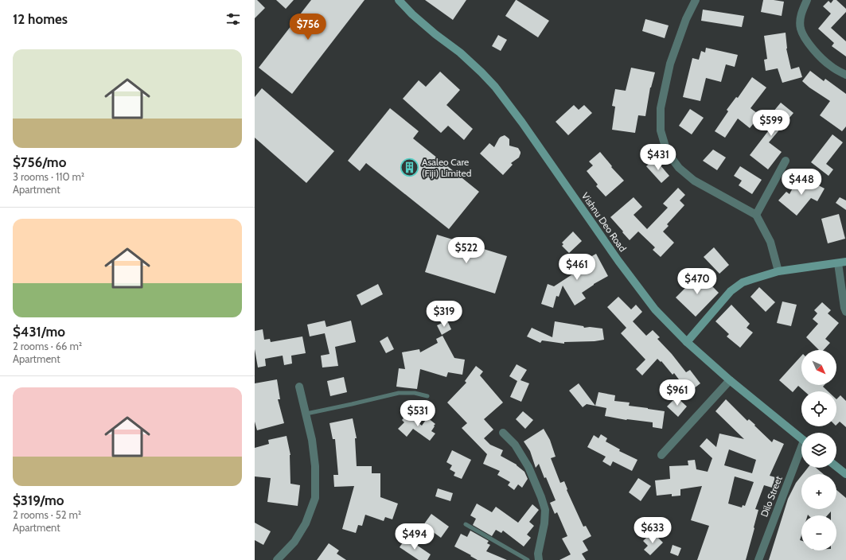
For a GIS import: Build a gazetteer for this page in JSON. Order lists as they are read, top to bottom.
{
  "streets": {
    "street": ["Vishnu Deo Road", "Dilo Street"]
  },
  "places": {
    "building": ["Asaleo Care (Fiji) Limited"]
  },
  "north": "bottom right",
  "page": {
    "heading": "12 homes",
    "price": [
      "$756",
      "$599",
      "$431",
      "$448",
      "$522",
      "$461",
      "$470",
      "$319",
      "$961",
      "$531",
      "$633",
      "$494"
    ],
    "list": [
      {
        "name": "$756/mo",
        "note": "3 rooms · 110 m² · Apartment"
      },
      {
        "name": "$431/mo",
        "note": "2 rooms · 66 m² · Apartment"
      },
      {
        "name": "$319/mo",
        "note": "2 rooms · 52 m² · Apartment"
      }
    ],
    "map_buttons": ["+", "−"]
  }
}
